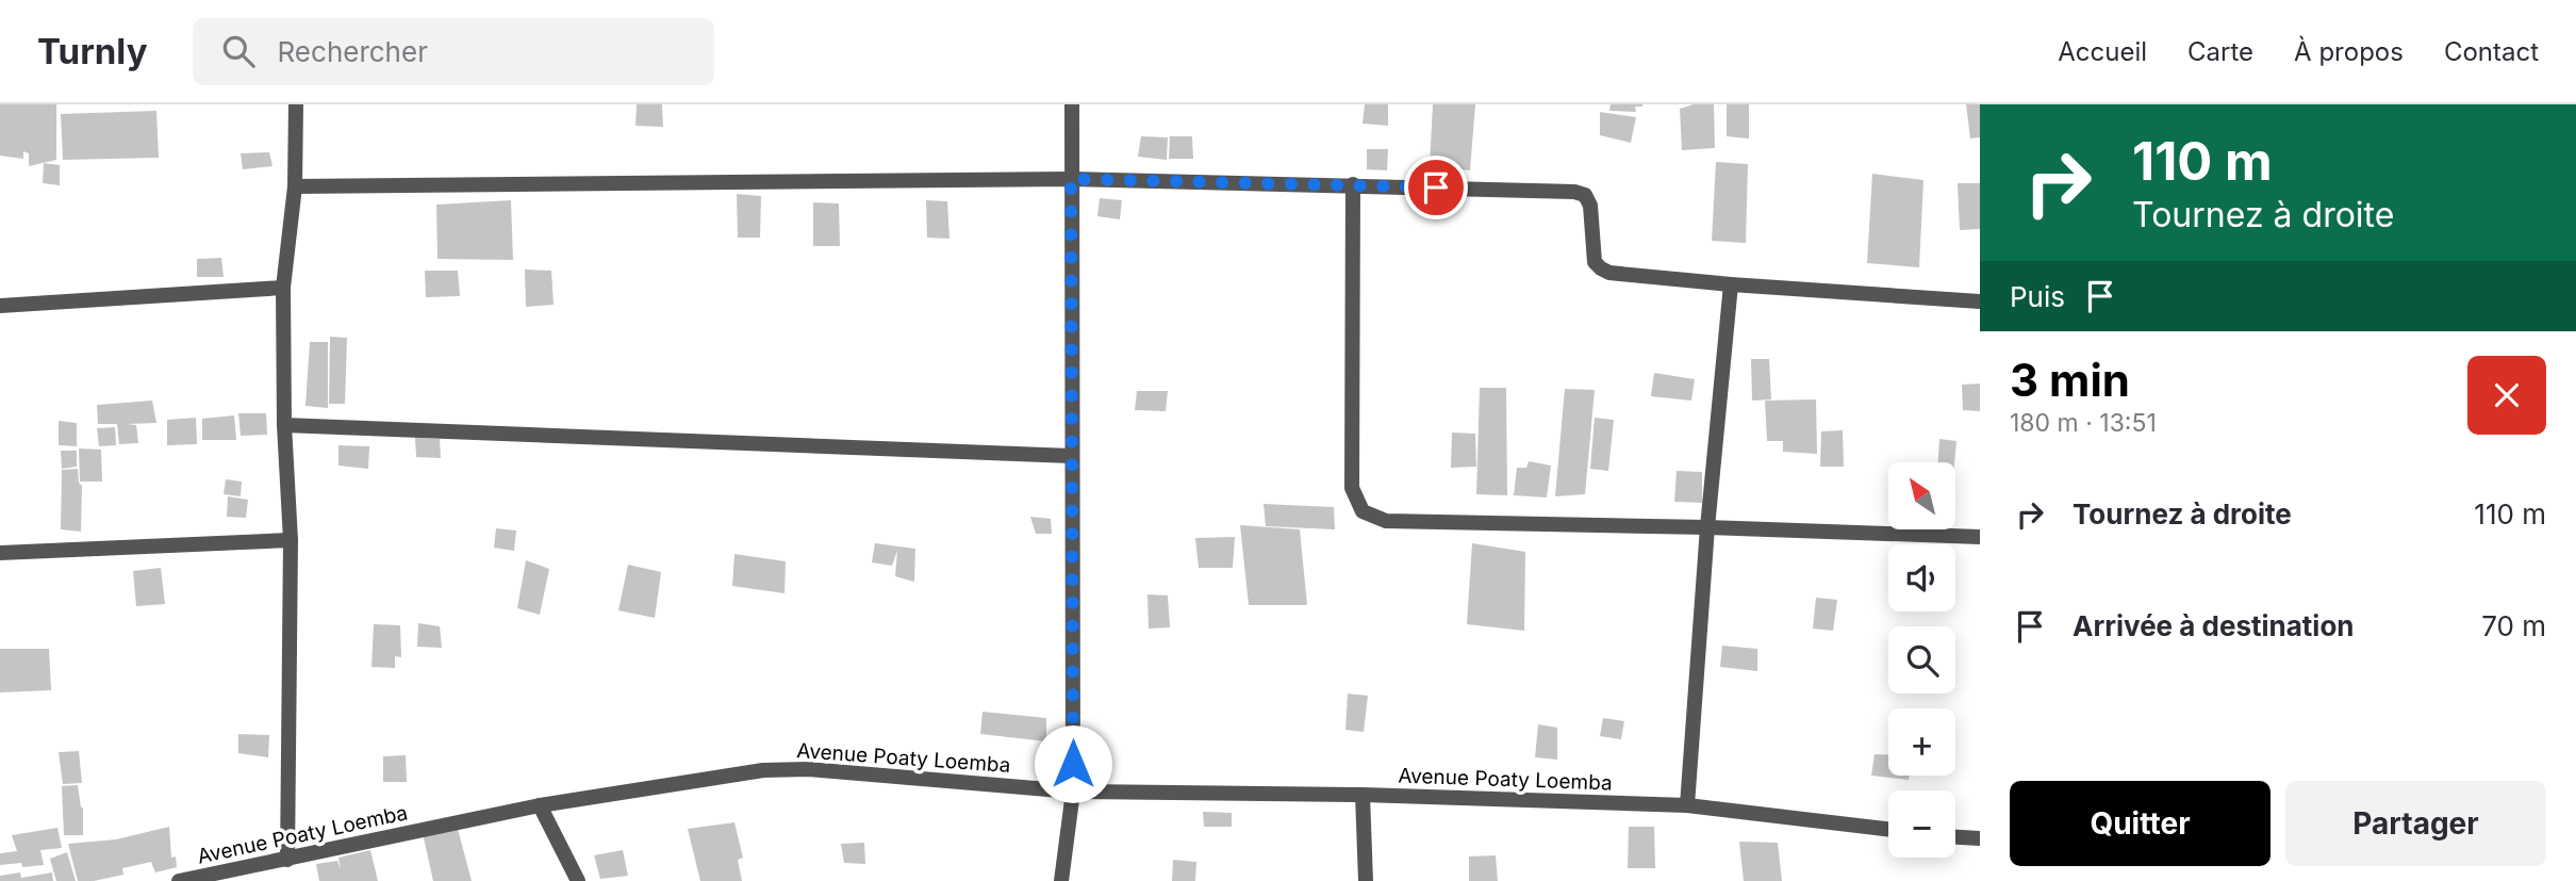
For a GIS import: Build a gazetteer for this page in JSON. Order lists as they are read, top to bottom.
{
  "streets": {
    "street": ["Avenue Poaty Loemba"]
  },
  "north": "top left",
  "page": {
    "header": "Turnly",
    "search": "Rechercher",
    "nav": [
      "Accueil",
      "Carte",
      "À propos",
      "Contact"
    ],
    "turn": ["110 m", "Tournez à droite"],
    "then": "Puis",
    "heading": ["3 min", "180 m · 13:51"],
    "list": [
      {
        "name": "Tournez à droite",
        "value": "110 m"
      },
      {
        "name": "Arrivée à destination",
        "value": "70 m"
      }
    ],
    "map_buttons": ["+", "−"],
    "buttons": ["Quitter", "Partager"]
  }
}
